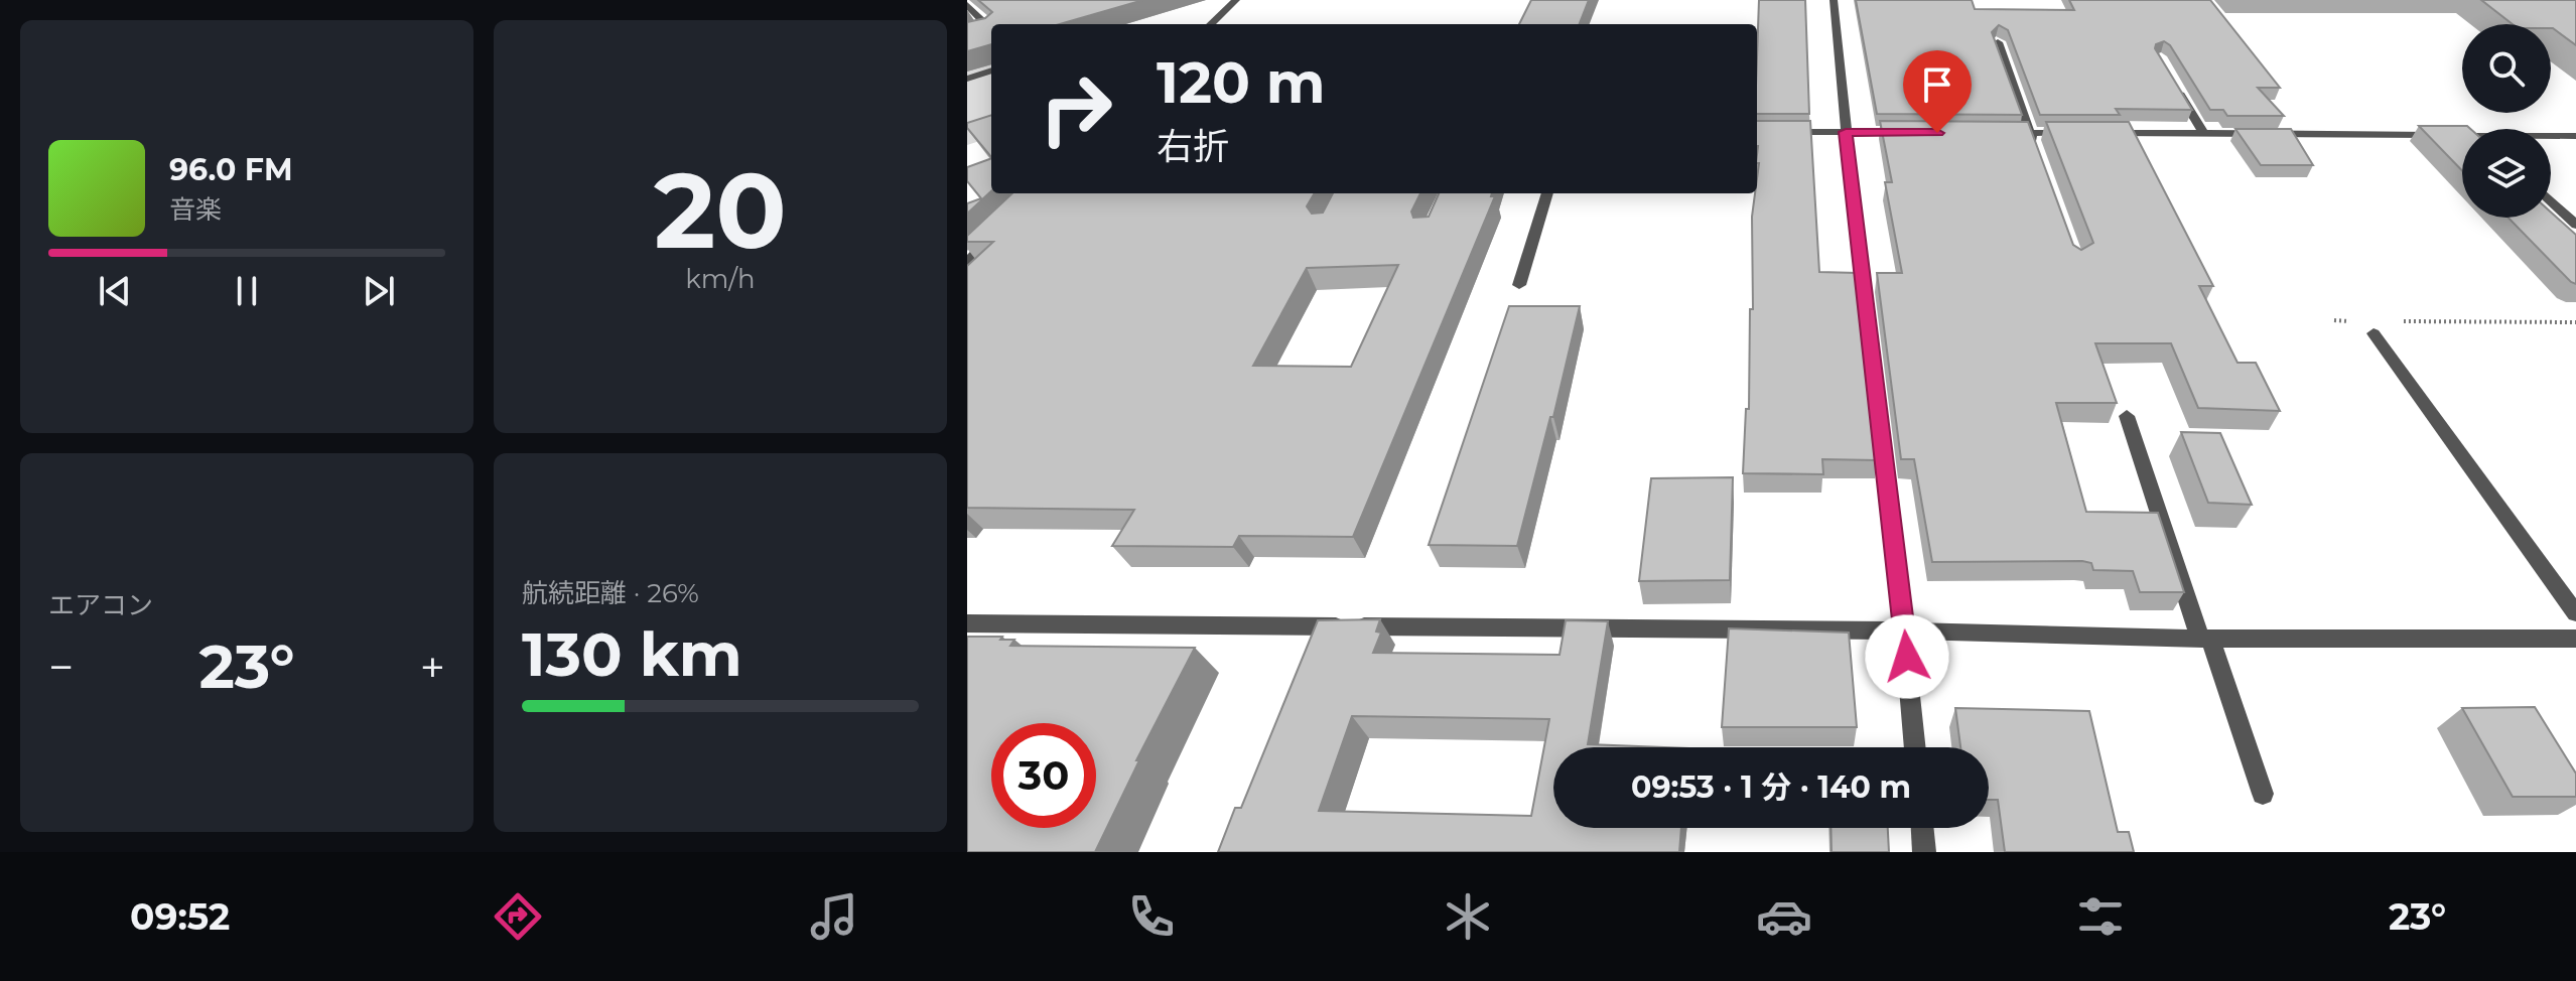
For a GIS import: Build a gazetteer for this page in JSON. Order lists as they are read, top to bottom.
{
  "page": {
    "tile": [
      ["20", "km/h"],
      "エアコン",
      ["航続距離 · 26%", "130 km"]
    ],
    "turn": ["120 m", "右折"],
    "song": ["96.0 FM", "音楽"],
    "heat": ["−", "23°", "+"],
    "limit": "30",
    "trip": "09:53 · 1 分 · 140 m",
    "tabs": ["09:52", "23°"]
  }
}
